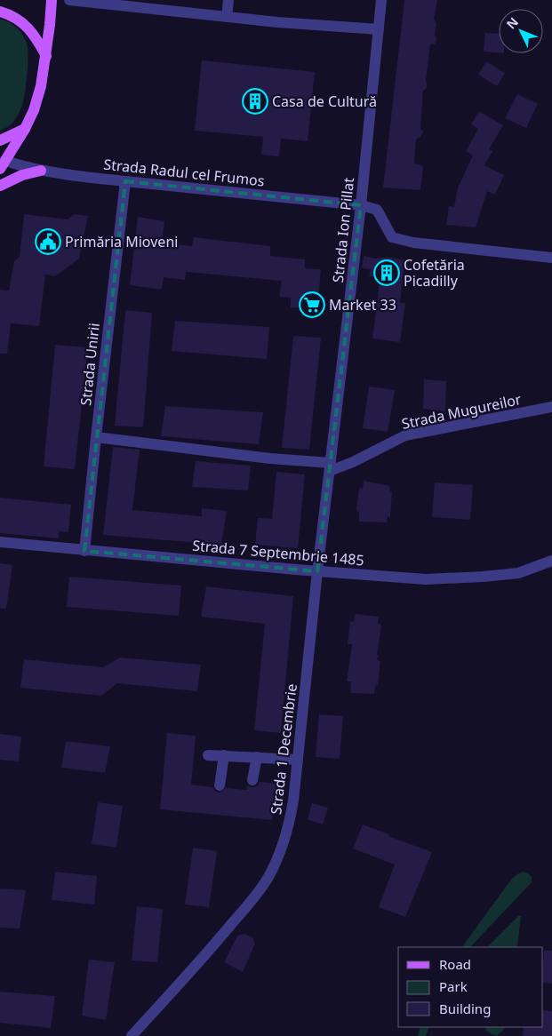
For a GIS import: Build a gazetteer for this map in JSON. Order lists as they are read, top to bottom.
{
  "streets": {
    "street": [
      "Strada Radul cel Frumos",
      "Strada Ion Pillat",
      "Strada Unirii",
      "Strada Mugureilor",
      "Strada 7 Septembrie 1485",
      "Strada 1 Decembrie"
    ]
  },
  "crossings": [
    ["Strada Radul cel Frumos", "Strada Ion Pillat"],
    ["Strada Radul cel Frumos", "Strada Unirii"],
    ["Strada Ion Pillat", "Strada Mugureilor"],
    ["Strada Ion Pillat", "Strada 7 Septembrie 1485"],
    ["Strada Ion Pillat", "Strada 1 Decembrie"],
    ["Strada Unirii", "Strada 7 Septembrie 1485"],
    ["Strada 7 Septembrie 1485", "Strada 1 Decembrie"]
  ],
  "places": {
    "building": ["Casa de Cultură", "Cofetăria Picadilly"],
    "public building": ["Primăria Mioveni"],
    "supermarket": ["Market 33"]
  },
  "legend": ["Road", "Park", "Building"],
  "north": "top left"
}
